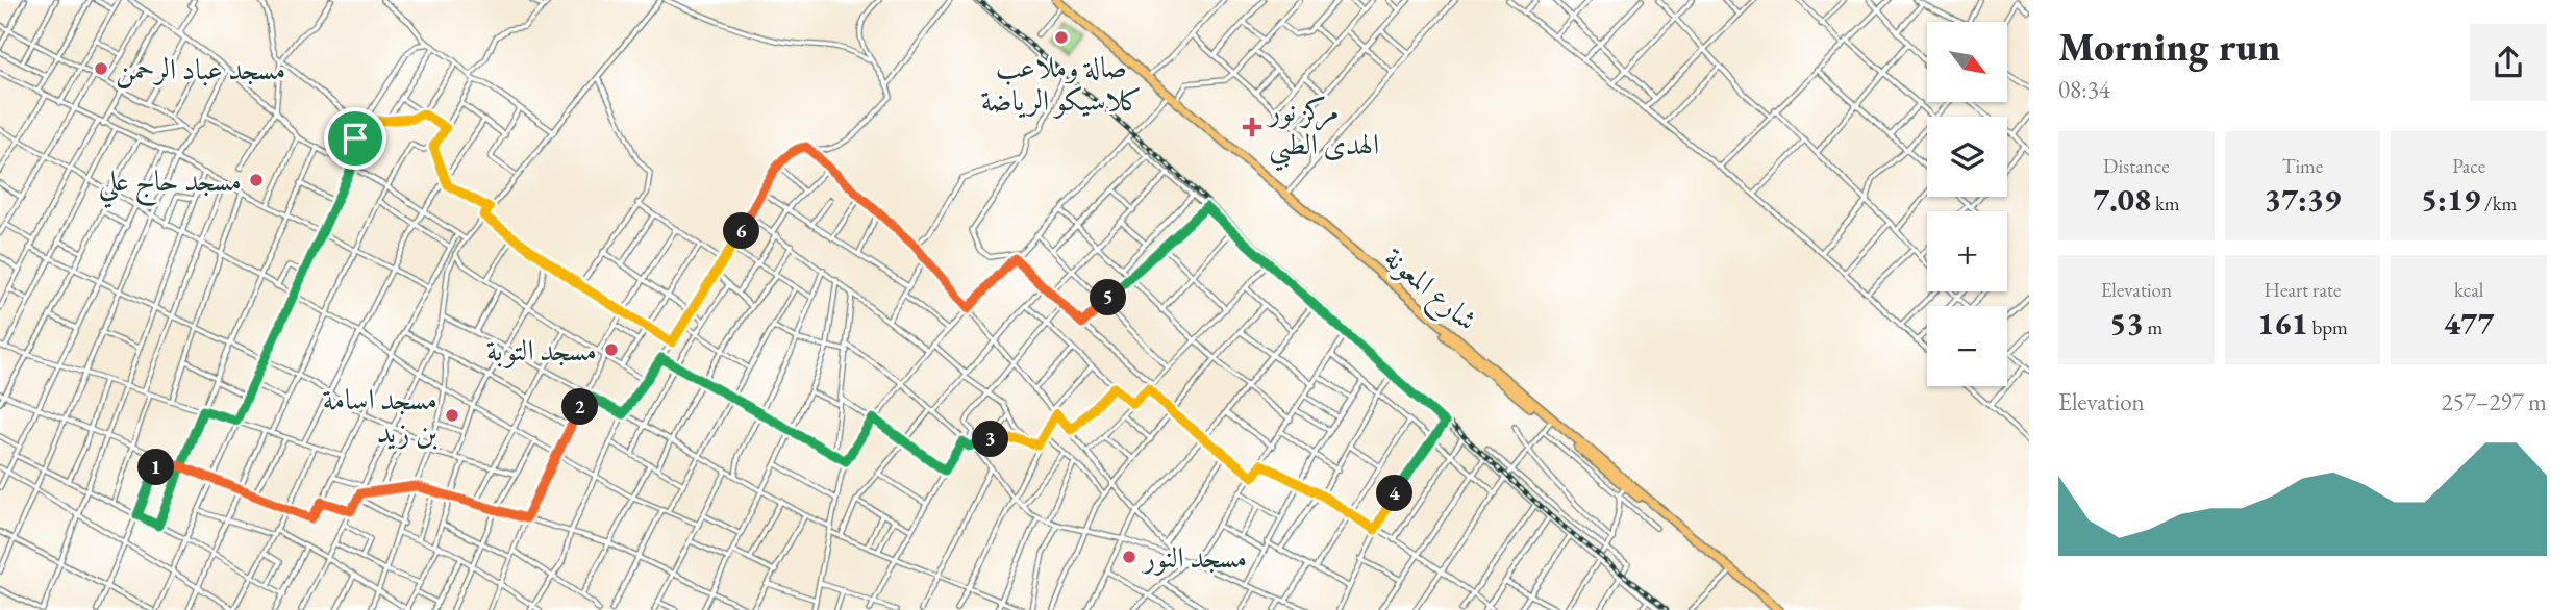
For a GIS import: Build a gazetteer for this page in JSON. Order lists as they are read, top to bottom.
{
  "streets": {
    "highway": ["شارع المعونة"]
  },
  "places": {
    "other": [
      "صالة وملاعب كلاسيكو الرياضة",
      "مسجد عباد الرحمن",
      "مسجد حاج علي",
      "مسجد التوبة",
      "مسجد اسامة بن زيد",
      "مسجد النور"
    ],
    "health": ["مركز نور الهدى الطبي"]
  },
  "north": "bottom right",
  "page": {
    "heading": ["Morning run", "08:34"],
    "map_buttons": ["+", "−"],
    "stats": [
      ["Distance", "7.08 km"],
      ["Time", "37:39"],
      ["Pace", "5:19 /km"],
      ["Elevation", "53 m"],
      ["Heart rate", "161 bpm"],
      ["kcal", "477"]
    ],
    "pins": [
      "6",
      "5",
      "2",
      "3",
      "1",
      "4"
    ],
    "chart": ["Elevation", "257–297 m"]
  }
}
